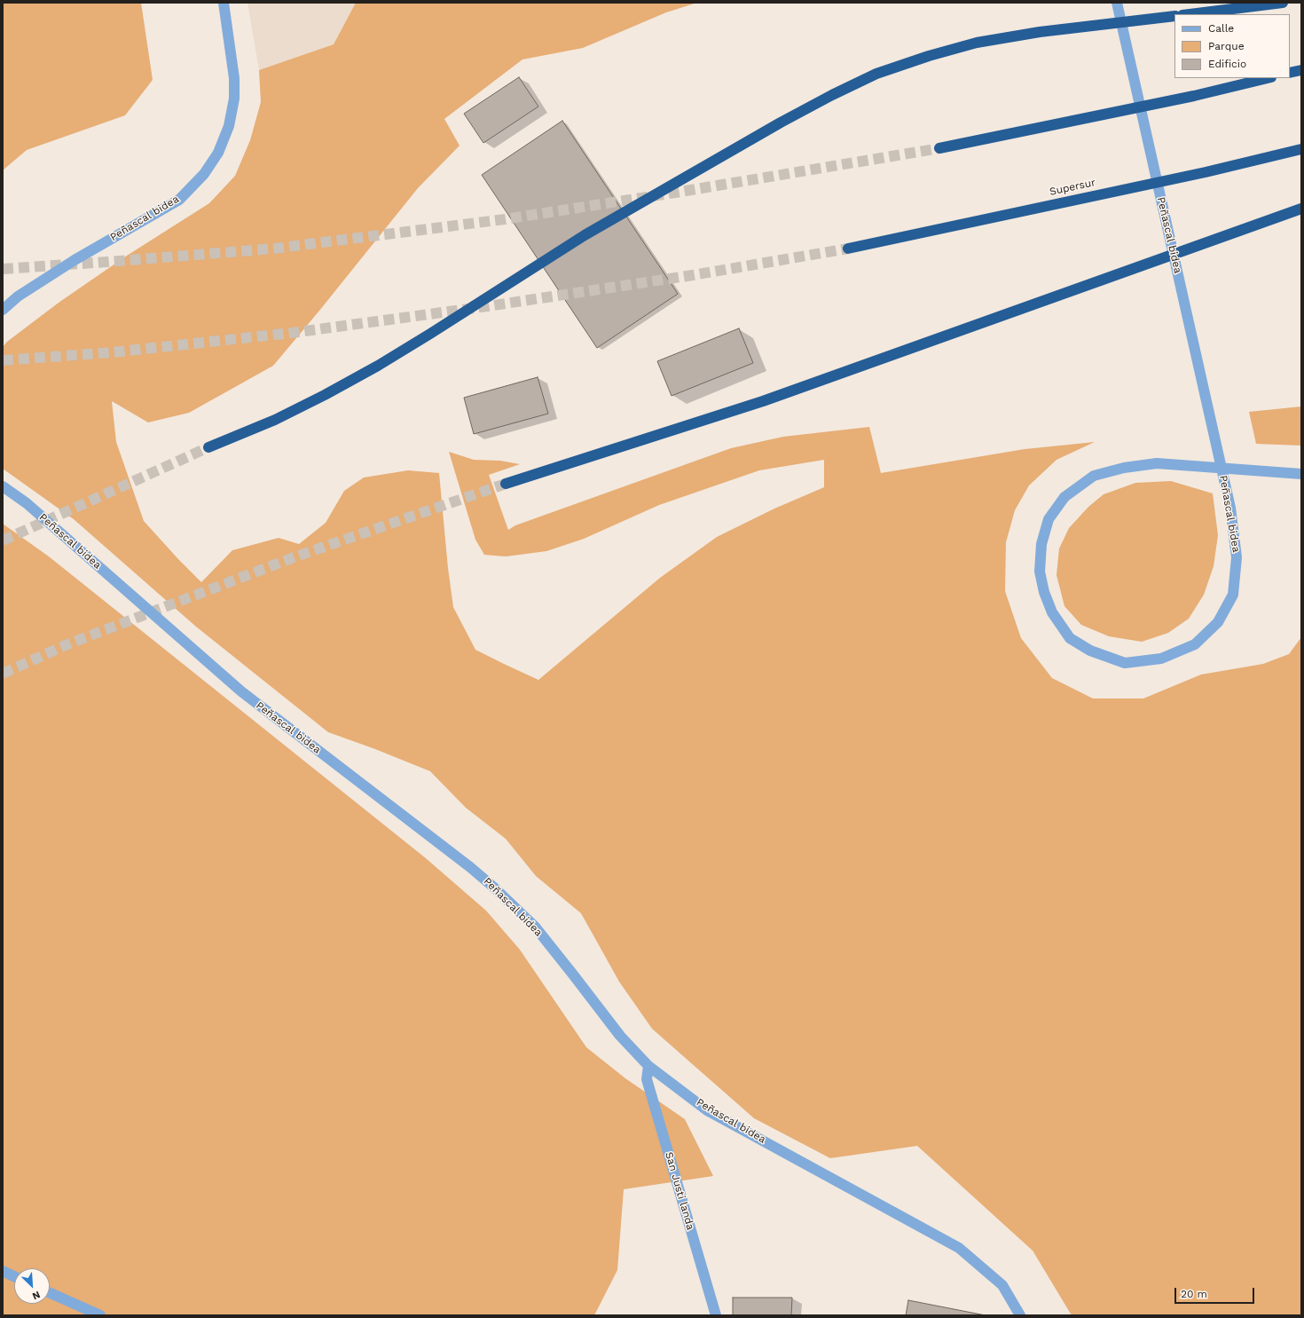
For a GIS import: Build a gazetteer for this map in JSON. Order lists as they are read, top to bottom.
{
  "streets": {
    "highway": ["Supersur"],
    "street": ["Peñascal bidea", "San Justi landa"]
  },
  "crossings": [
    ["Peñascal bidea", "San Justi landa"]
  ],
  "legend": ["Calle", "Parque", "Edificio"],
  "scale_bar": "20 m",
  "north": "bottom right"
}
